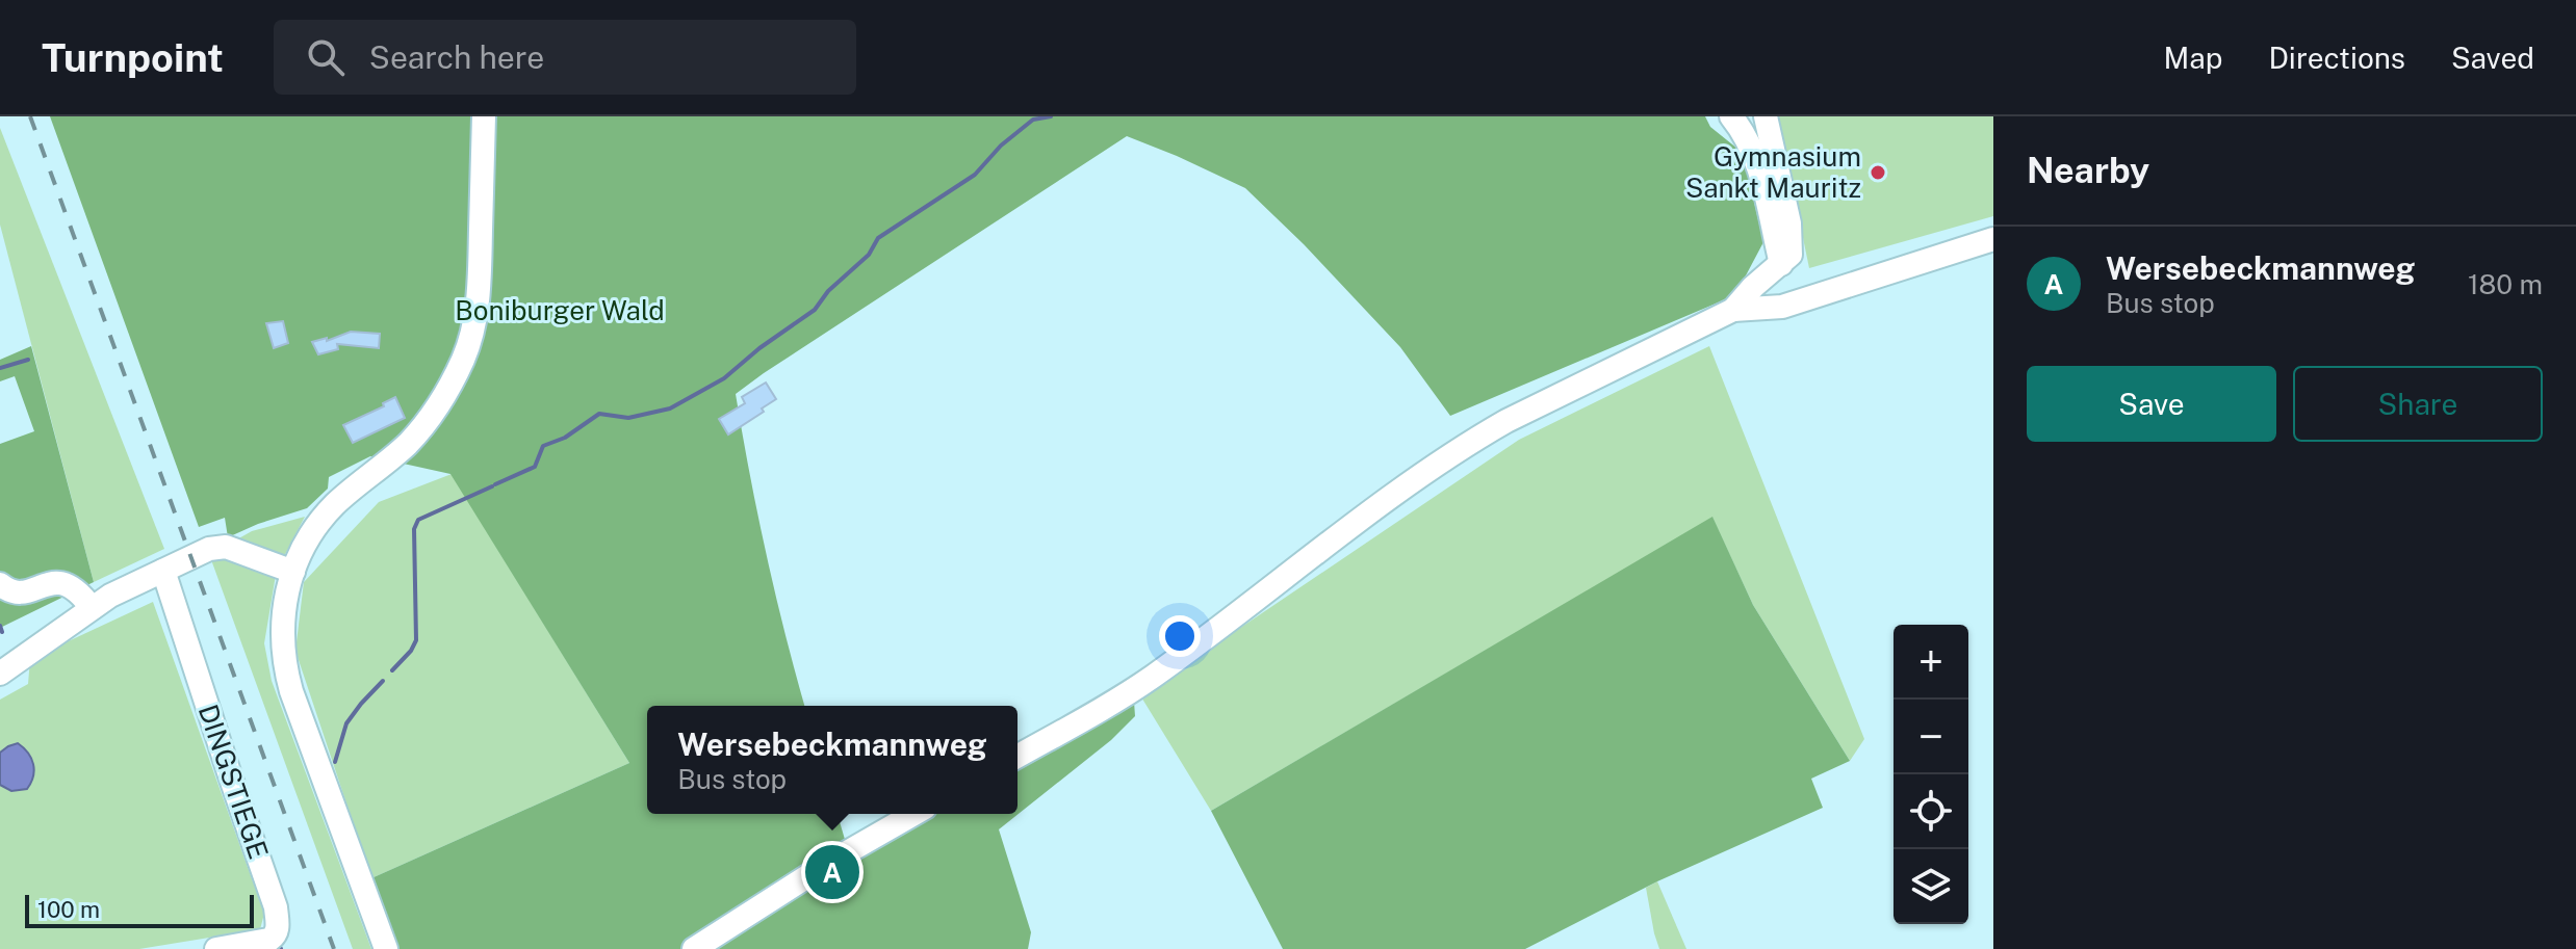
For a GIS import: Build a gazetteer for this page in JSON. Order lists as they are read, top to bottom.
{
  "streets": {
    "street": ["DINGSTIEGE"]
  },
  "parks": ["Boniburger Wald"],
  "places": ["Gymnasium Sankt Mauritz"],
  "scale_bar": "100 m",
  "page": {
    "header": "Turnpoint",
    "search": "Search here",
    "nav": ["Map", "Directions", "Saved"],
    "heading": "Nearby",
    "list": [
      {
        "mark": "A",
        "name": "Wersebeckmannweg",
        "note": "Bus stop",
        "value": "180 m"
      }
    ],
    "buttons": ["Save", "Share"],
    "map_buttons": ["+", "−"],
    "popup": ["Wersebeckmannweg", "Bus stop"],
    "pins": "A",
    "scale": "100 m"
  }
}
